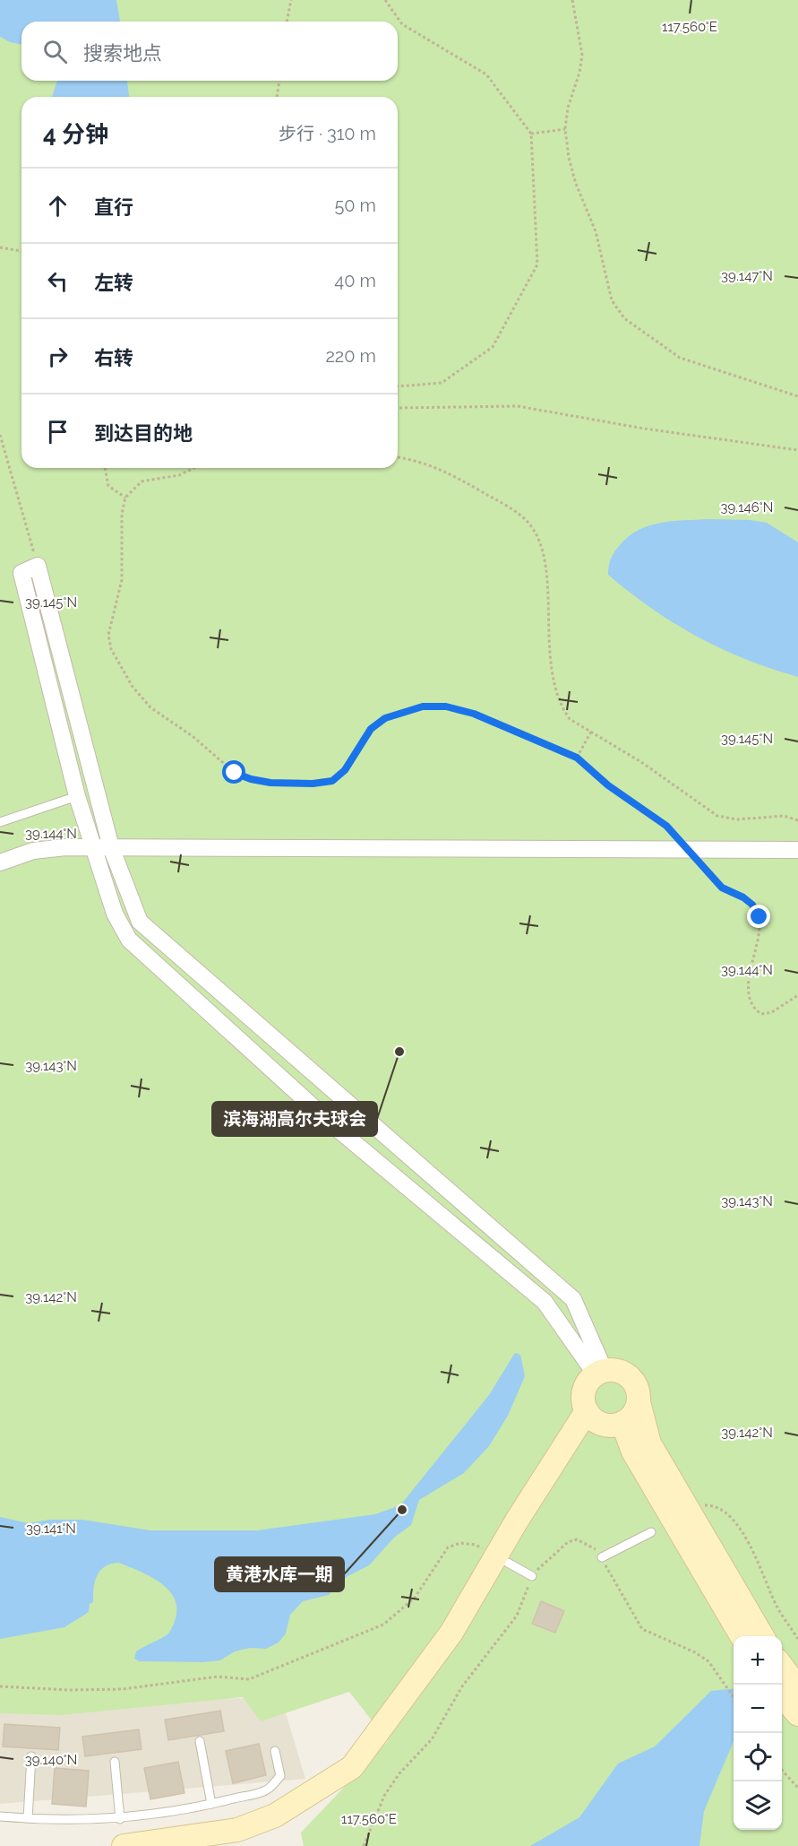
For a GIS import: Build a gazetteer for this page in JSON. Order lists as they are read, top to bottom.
{
  "places": ["滨海湖高尔夫球会", "黄港水库一期"],
  "page": {
    "search": "搜索地点",
    "heading": ["4 分钟", "步行 · 310 m"],
    "list": [
      ["直行", "50 m"],
      ["左转", "40 m"],
      ["右转", "220 m"],
      "到达目的地"
    ],
    "map_buttons": ["+", "−"]
  },
  "coordinates": [
    "117.560°E",
    "39.147°N",
    "39.146°N",
    "39.145°N",
    "39.144°N",
    "39.143°N",
    "39.142°N",
    "39.141°N",
    "39.140°N"
  ]
}
